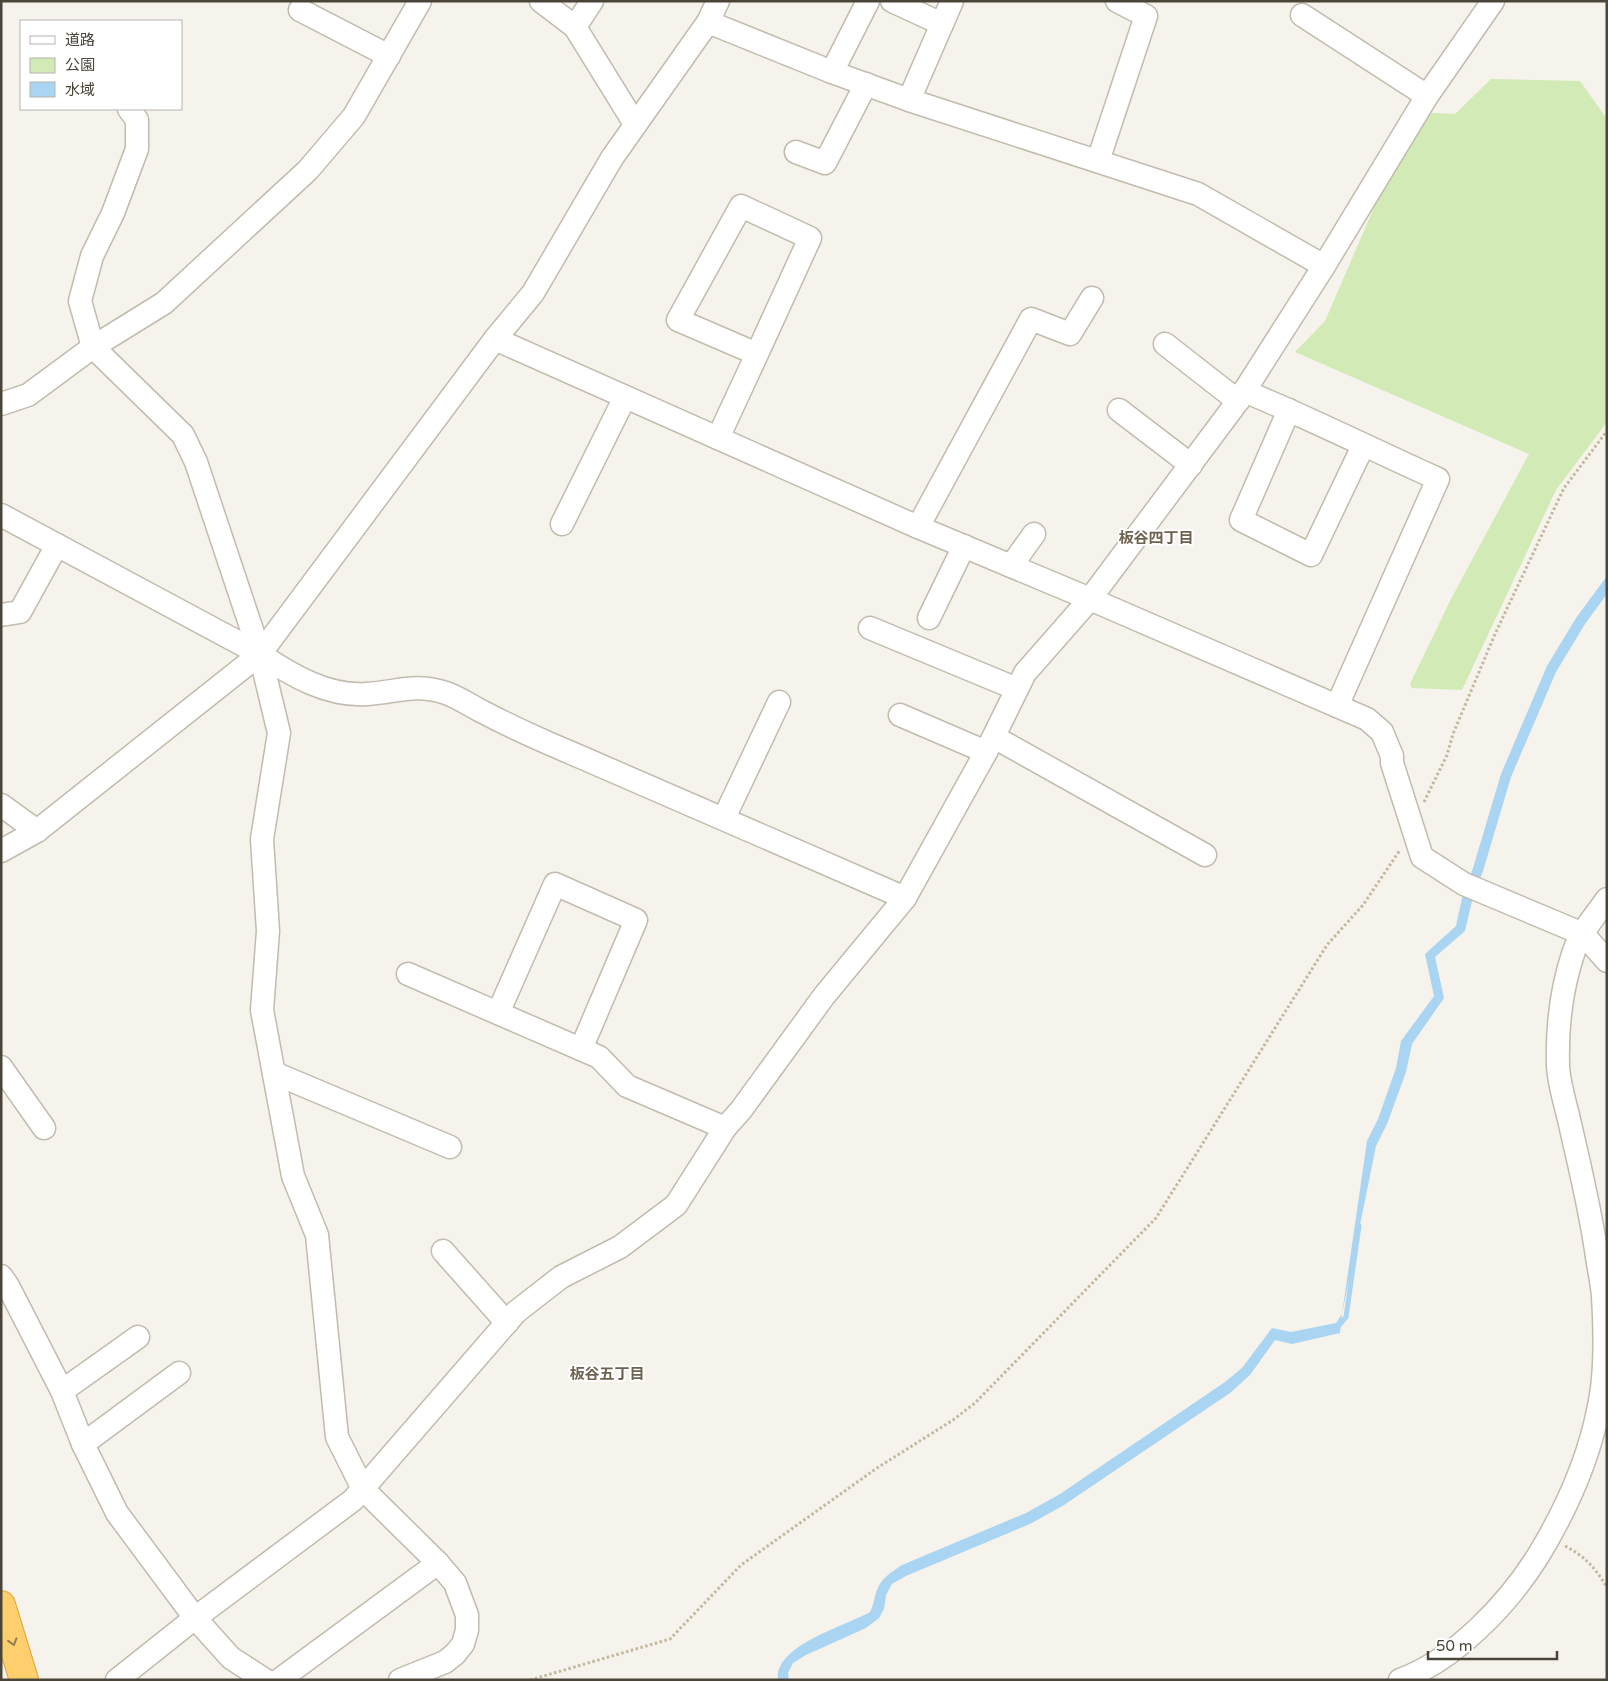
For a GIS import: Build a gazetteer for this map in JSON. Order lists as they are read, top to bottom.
{
  "districts": ["板谷四丁目", "板谷五丁目"],
  "legend": ["道路", "公園", "水域"],
  "scale_bar": "50 m"
}
